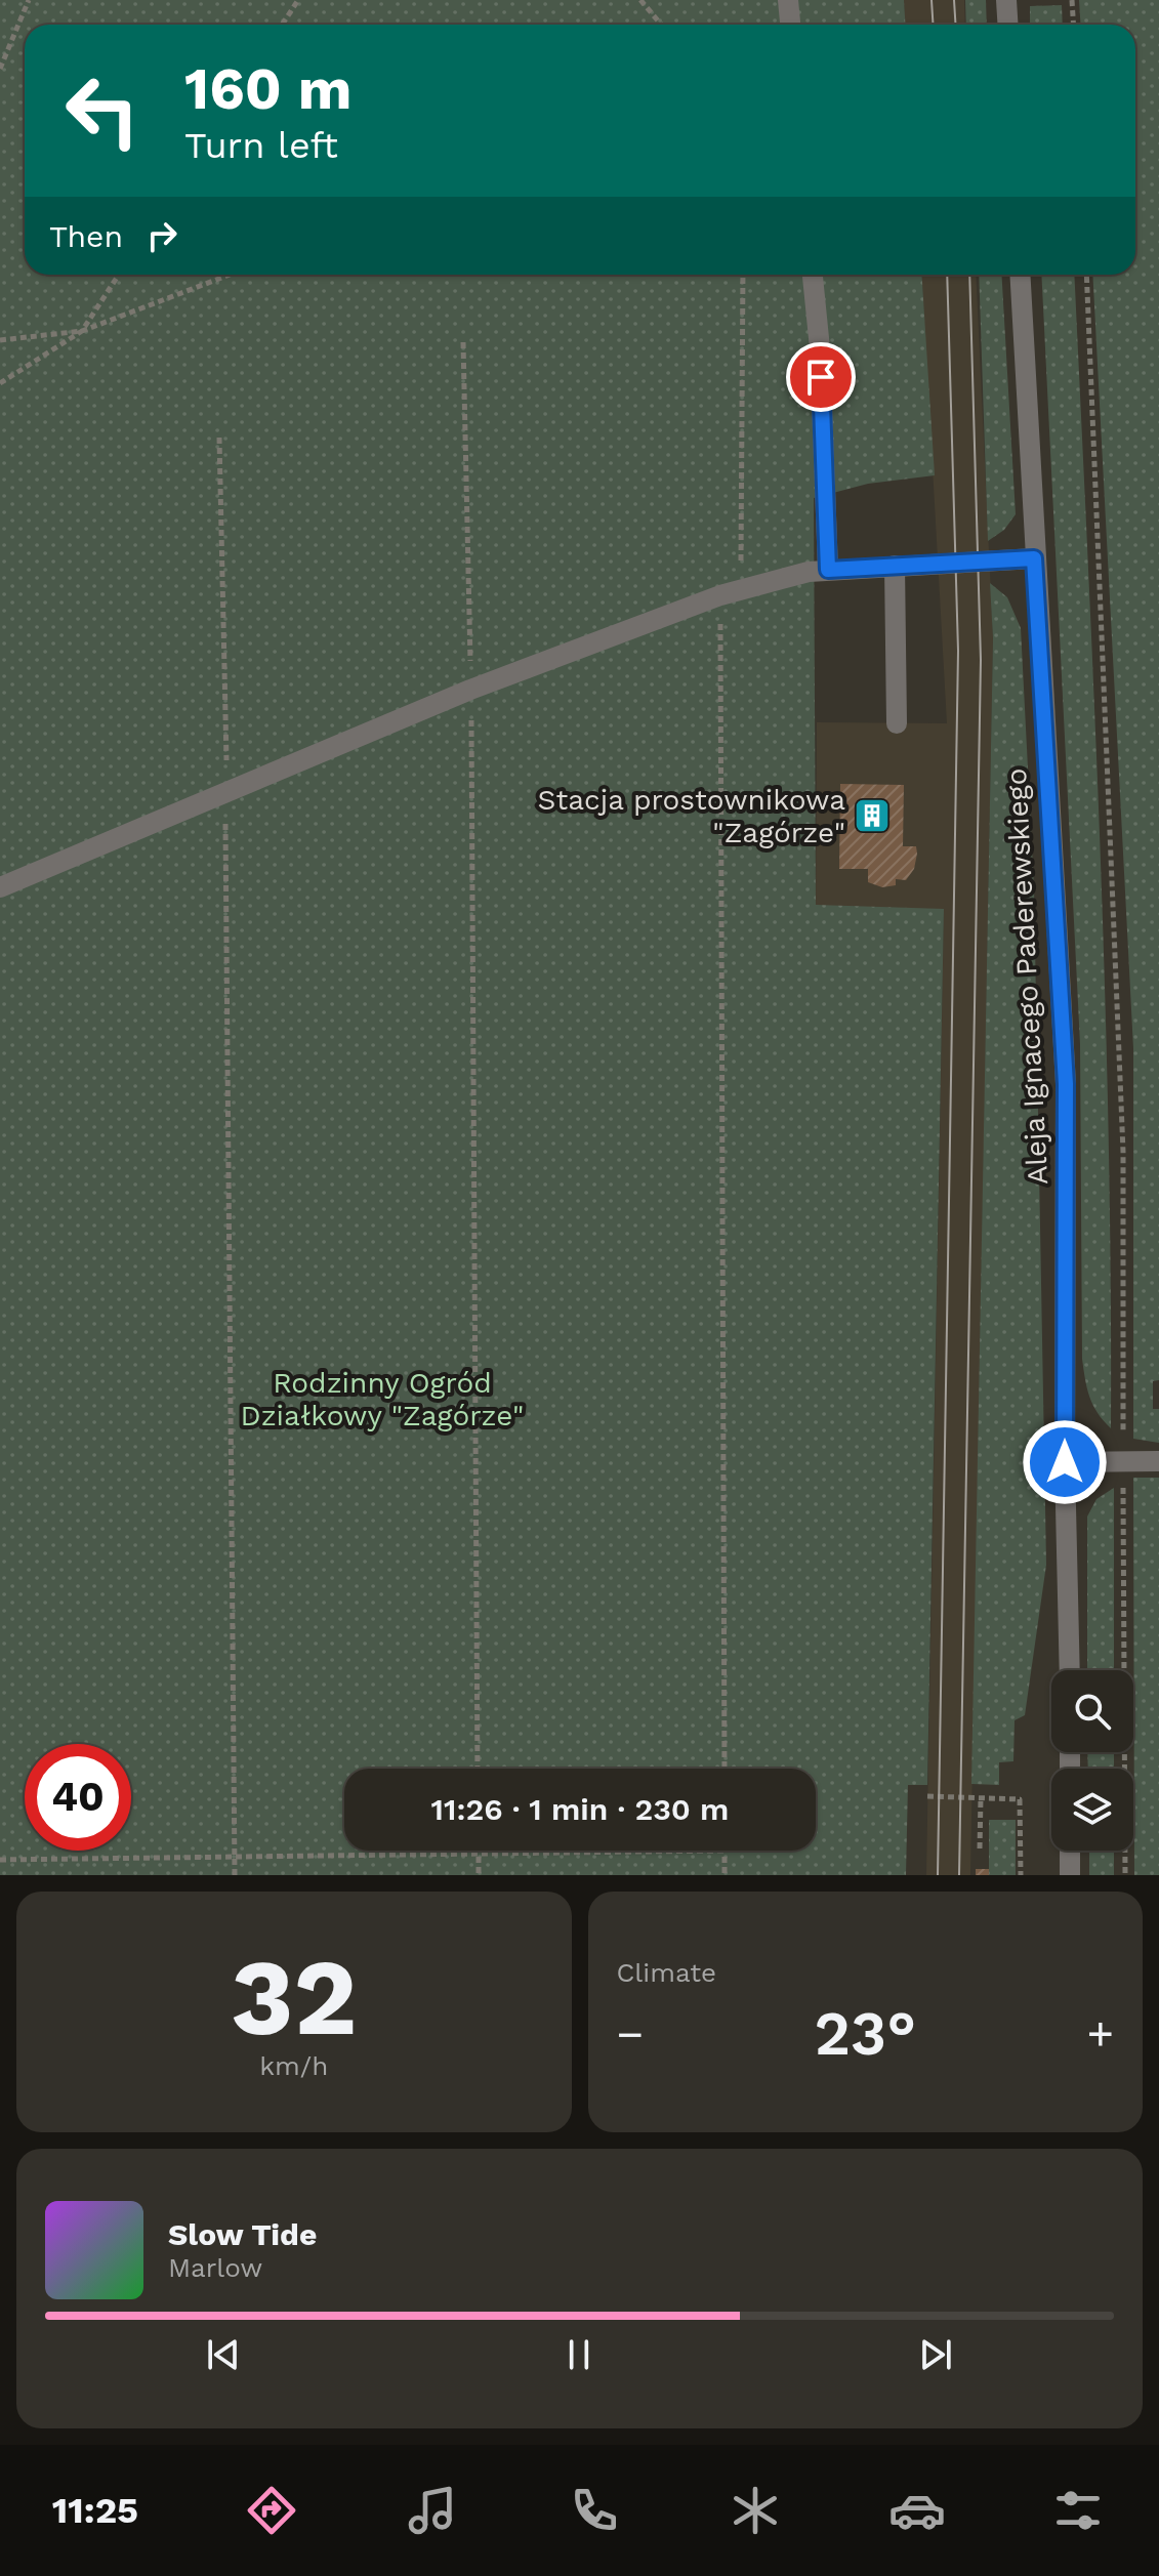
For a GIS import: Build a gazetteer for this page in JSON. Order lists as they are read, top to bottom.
{
  "streets": {
    "street": ["Aleja Ignacego Paderewskiego"]
  },
  "parks": ["Rodzinny Ogród Działkowy \"Zagórze\""],
  "places": {
    "building": ["Stacja prostownikowa \"Zagórze\""]
  },
  "page": {
    "turn": ["160 m", "Turn left"],
    "then": "Then",
    "limit": "40",
    "trip": "11:26 · 1 min · 230 m",
    "tile": [
      ["32", "km/h"],
      "Climate"
    ],
    "heat": ["−", "23°", "+"],
    "song": ["Slow Tide", "Marlow"],
    "tabs": "11:25"
  }
}
